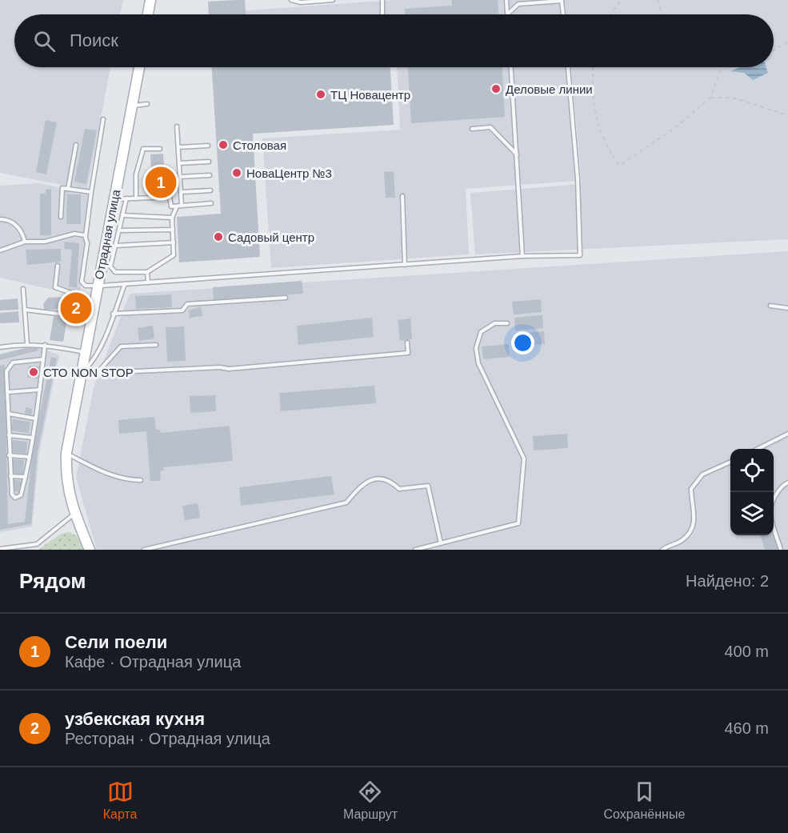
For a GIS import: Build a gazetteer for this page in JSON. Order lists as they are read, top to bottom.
{
  "streets": {
    "main road": ["Отрадная улица"]
  },
  "places": [
    "Деловые линии",
    "ТЦ Новацентр",
    "Столовая",
    "НоваЦентр №3",
    "Садовый центр",
    "СТО NON STOP"
  ],
  "page": {
    "search": "Поиск",
    "pins": ["1", "2"],
    "heading": ["Рядом", "Найдено: 2"],
    "list": [
      {
        "mark": "1",
        "name": "Сели поели",
        "note": "Кафе · Отрадная улица",
        "value": "400 m"
      },
      {
        "mark": "2",
        "name": "узбекская кухня",
        "note": "Ресторан · Отрадная улица",
        "value": "460 m"
      }
    ],
    "nav": ["Карта", "Маршрут", "Сохранённые"]
  }
}
